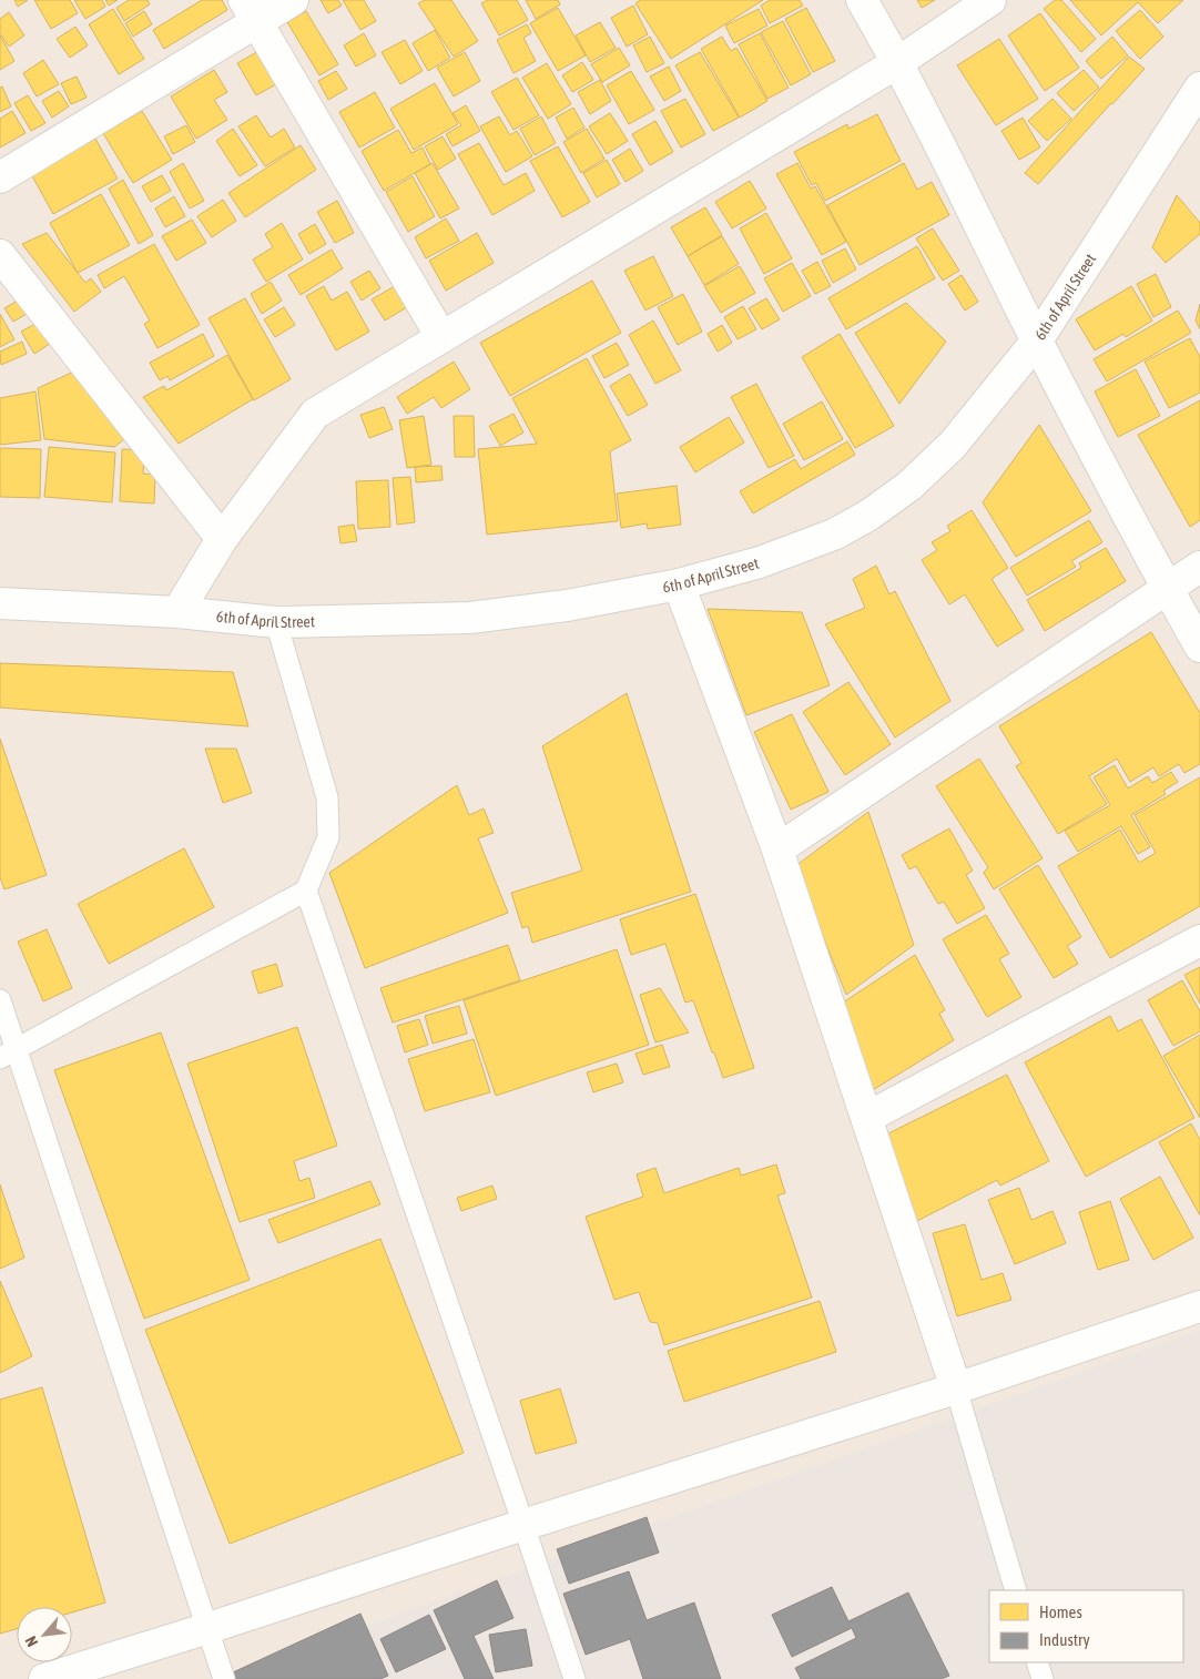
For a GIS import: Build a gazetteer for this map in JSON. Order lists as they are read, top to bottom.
{
  "streets": {
    "street": ["6th of April Street"]
  },
  "legend": ["Homes", "Industry"],
  "north": "bottom left"
}
